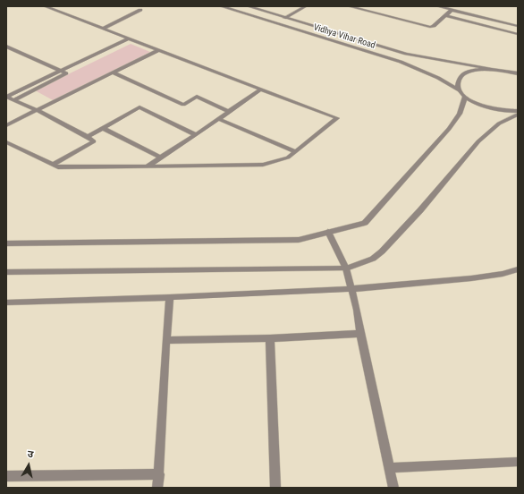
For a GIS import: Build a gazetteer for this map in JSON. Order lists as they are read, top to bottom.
{
  "streets": {
    "street": ["Vidhya Vihar Road"]
  },
  "north": "top"
}
